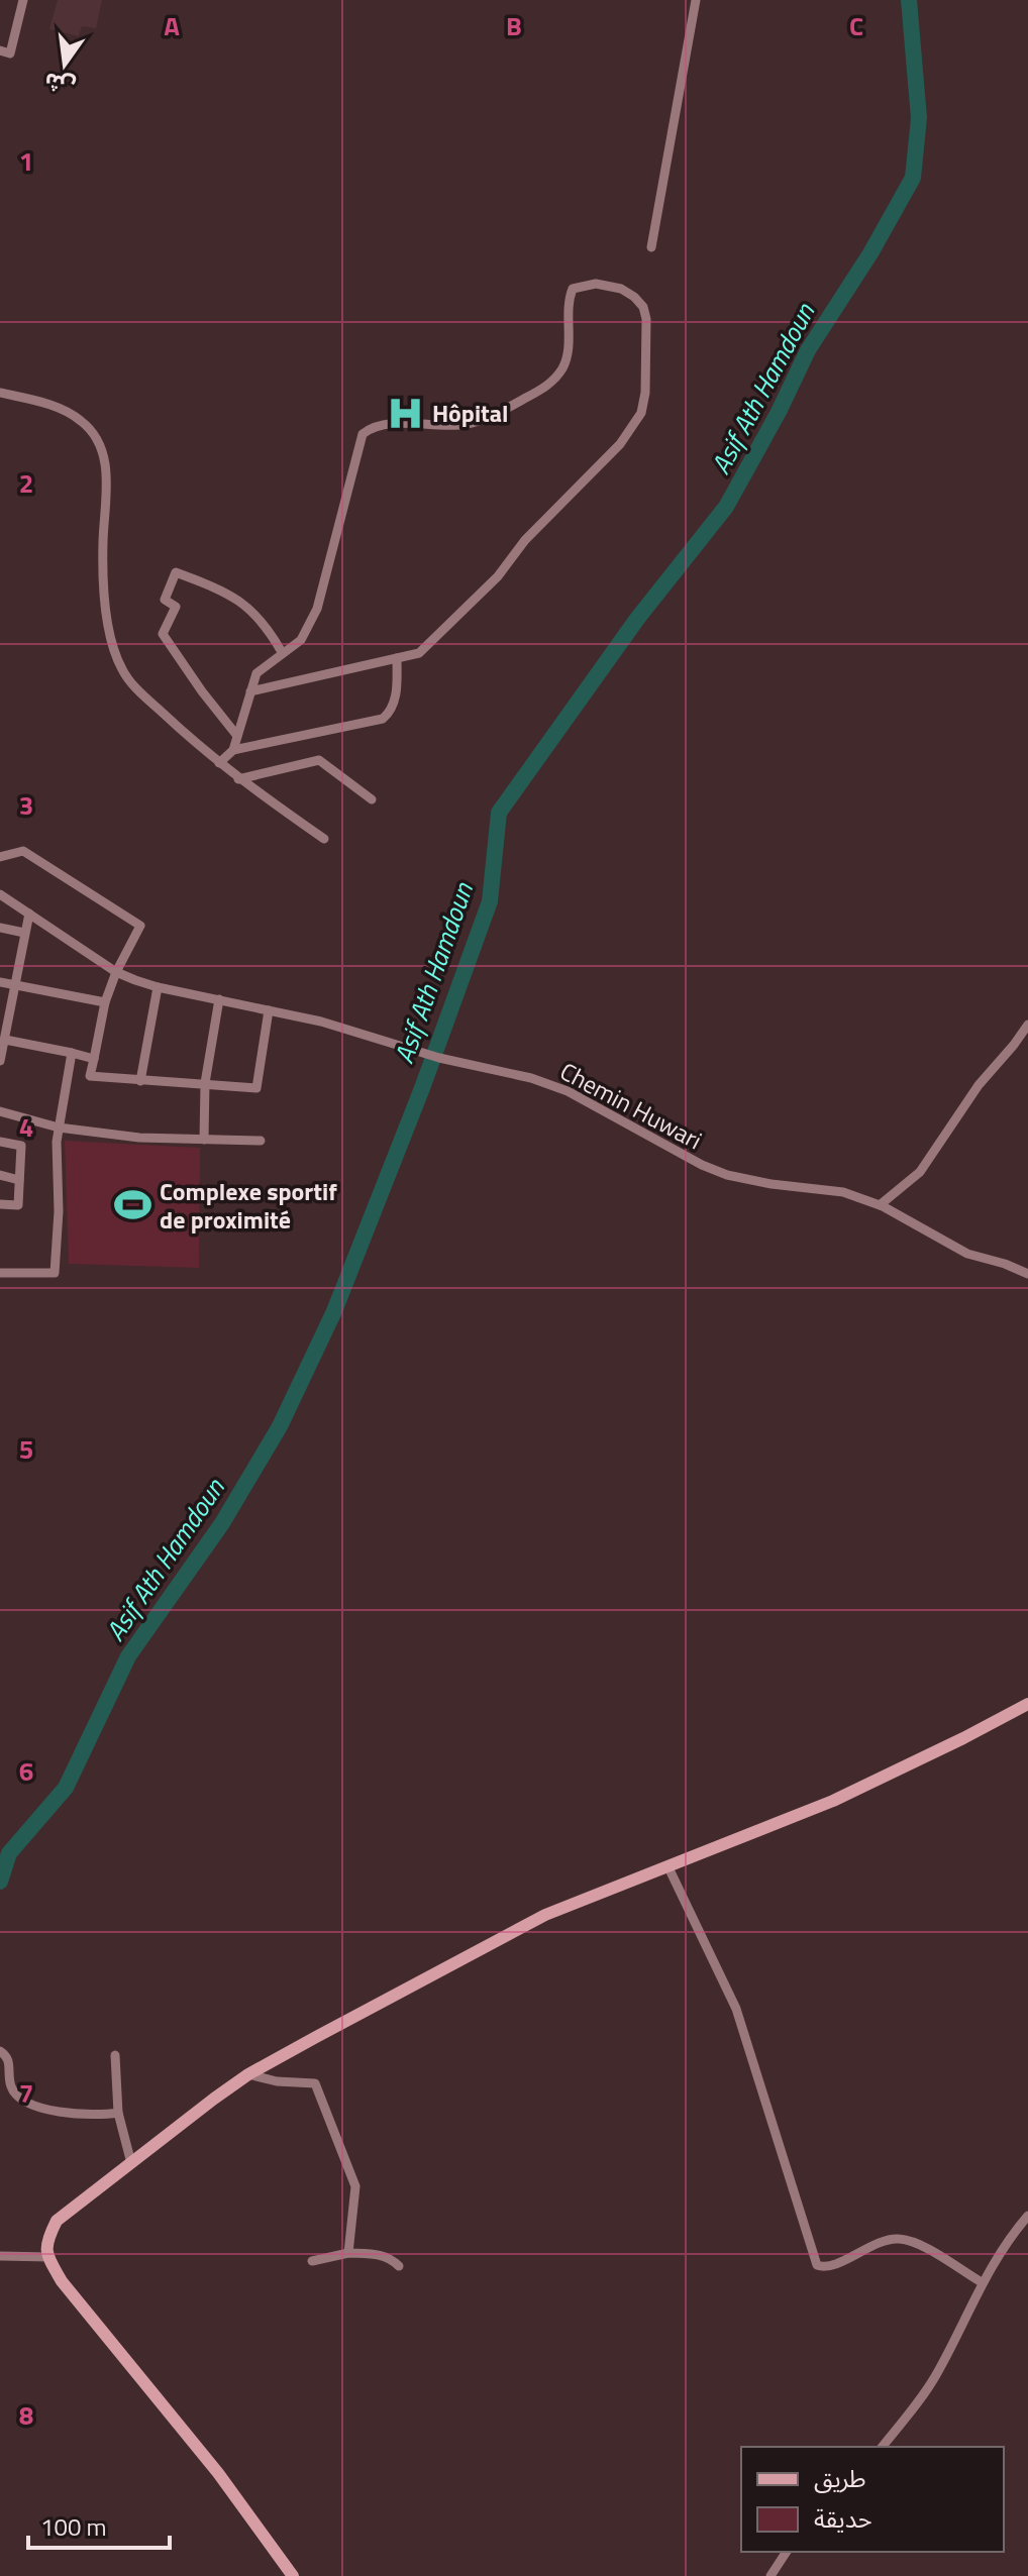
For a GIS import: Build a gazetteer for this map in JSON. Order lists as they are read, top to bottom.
{
  "streets": {
    "street": ["Chemin Huwari"]
  },
  "water": ["Asif Ath Hamdoun"],
  "places": {
    "hospital": ["Hôpital"],
    "sports": ["Complexe sportif de proximité"]
  },
  "legend": ["طريق", "حديقة"],
  "scale_bar": "100 m",
  "north": "bottom",
  "grid": {
    "columns": ["A", "B", "C"],
    "rows": [
      "1",
      "2",
      "3",
      "4",
      "5",
      "6",
      "7",
      "8"
    ]
  }
}
